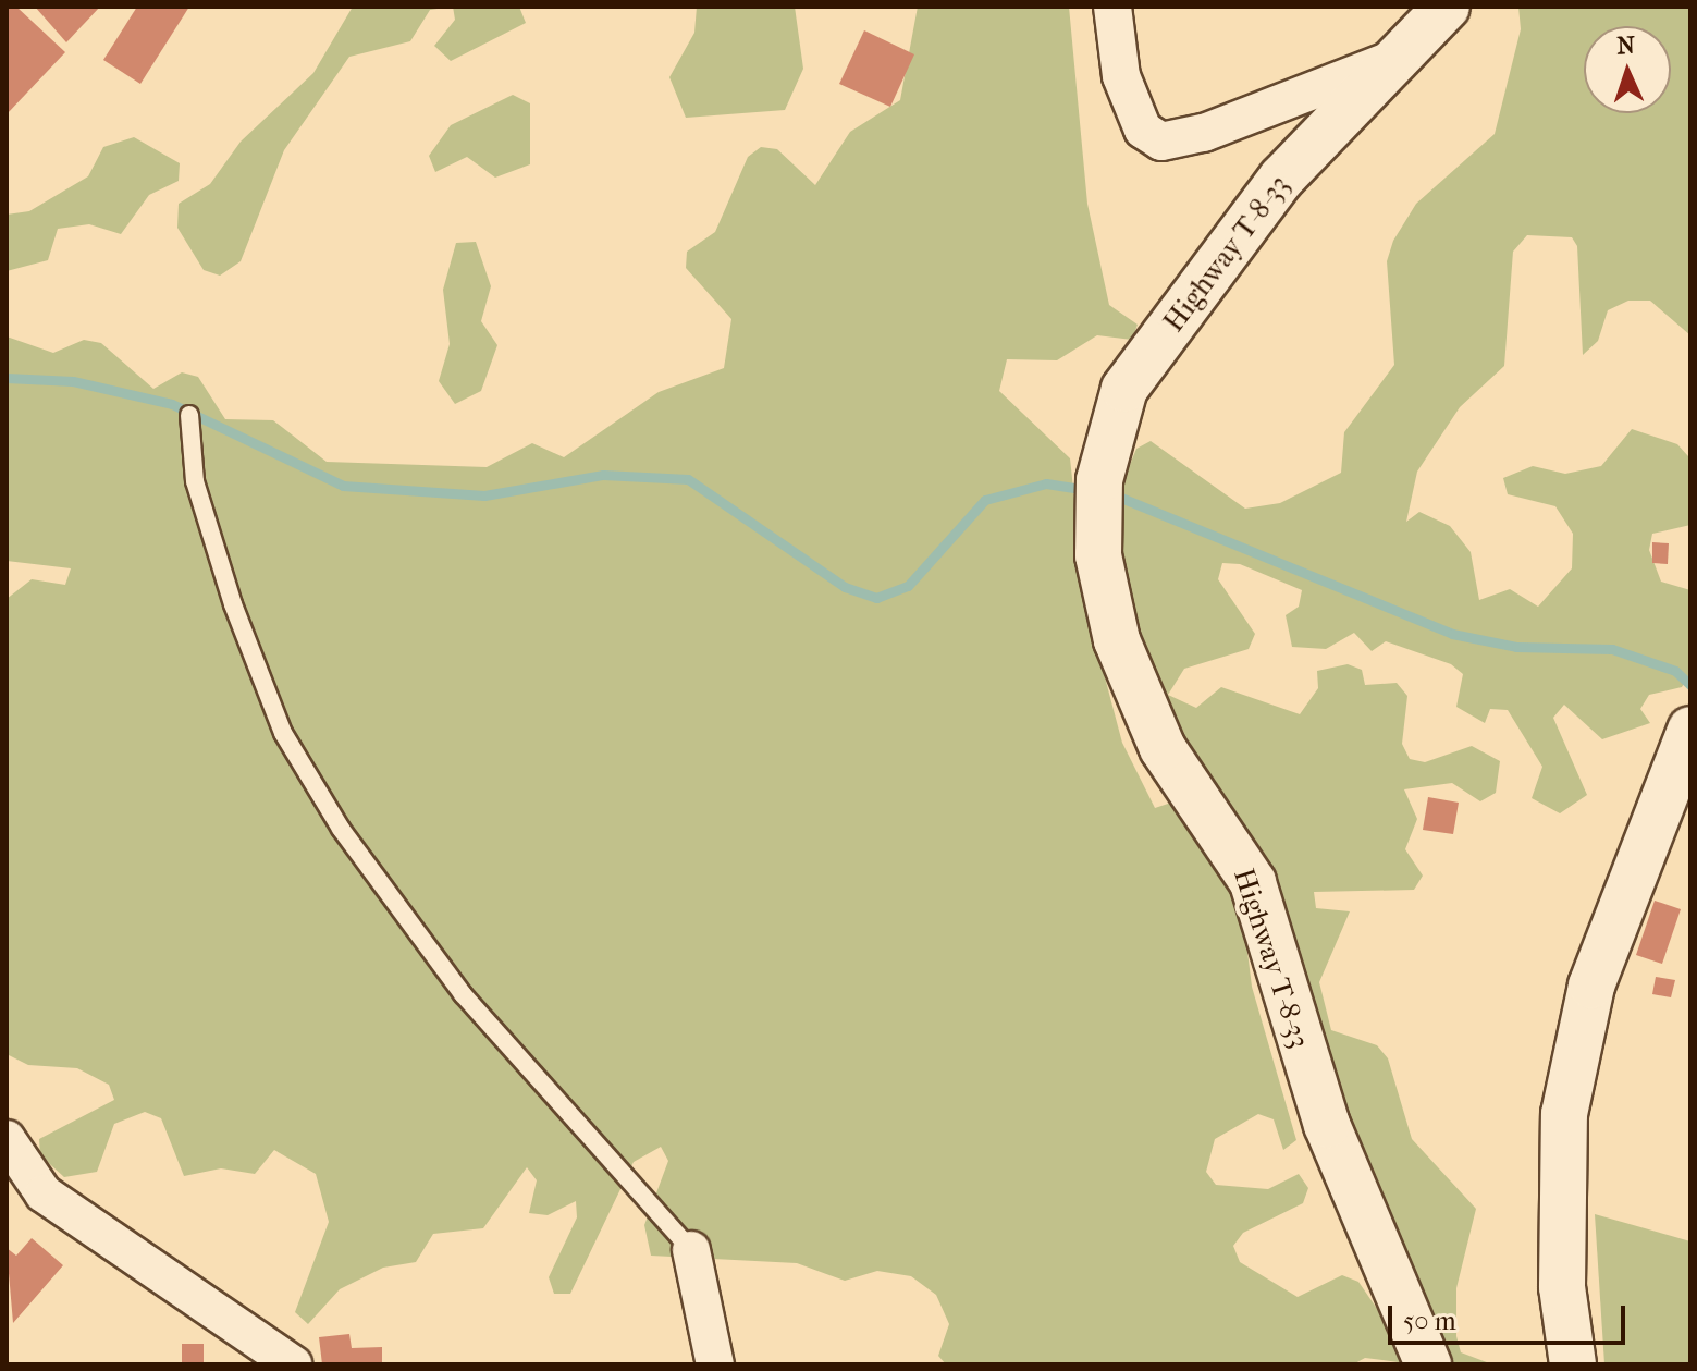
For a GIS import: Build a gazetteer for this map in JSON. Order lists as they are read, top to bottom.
{
  "streets": {
    "street": ["Highway T-8-33"]
  },
  "scale_bar": "50 m",
  "north": "top"
}
